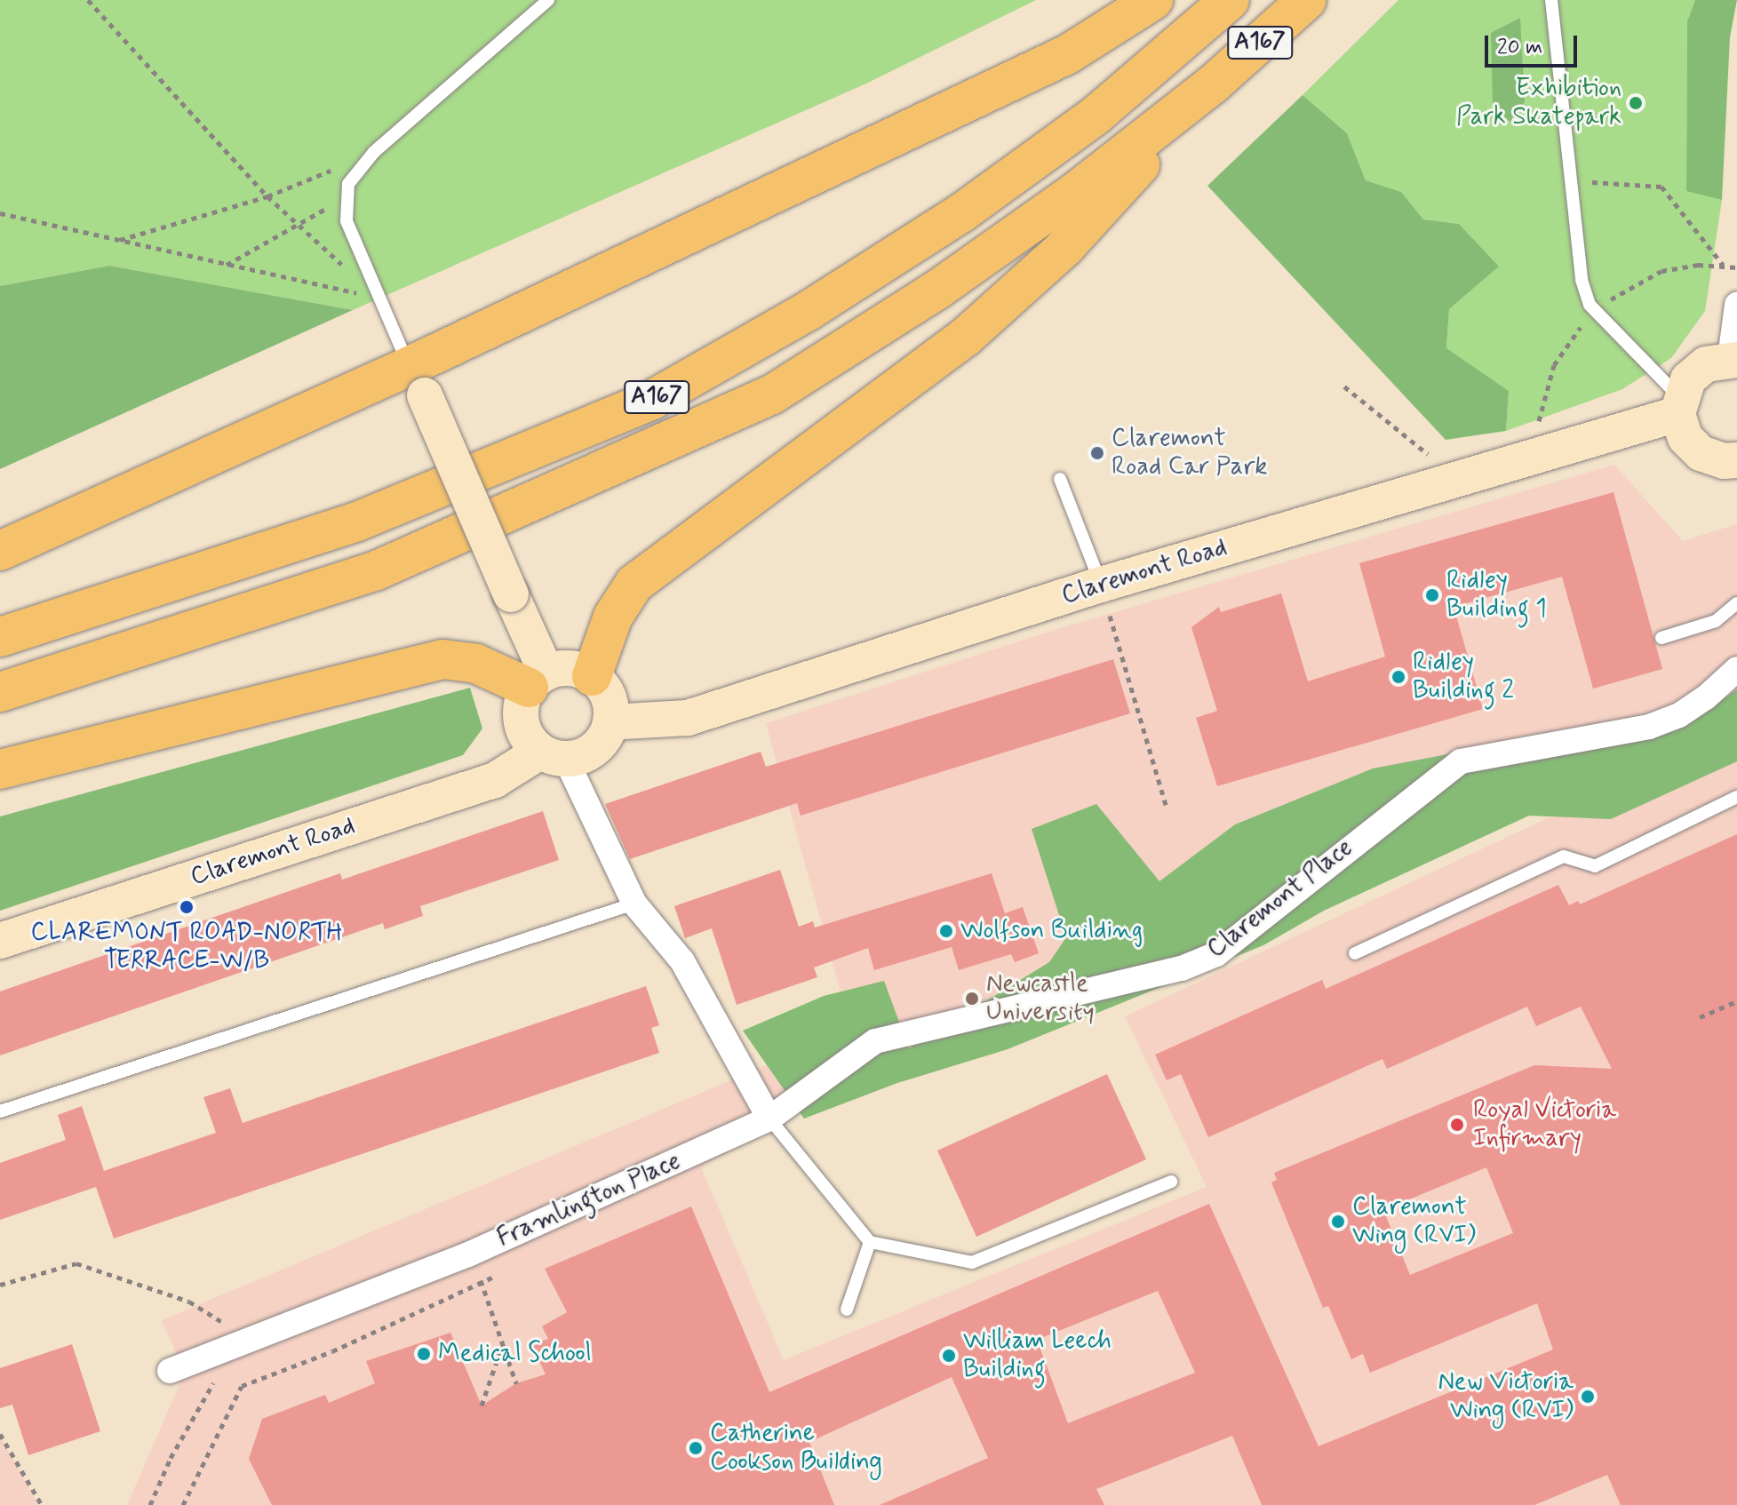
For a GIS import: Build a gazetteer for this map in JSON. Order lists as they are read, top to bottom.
{
  "streets": {
    "highway": ["A167"],
    "main road": ["Claremont Road"],
    "street": ["Claremont Place", "Framlington Place"]
  },
  "crossings": [
    ["Claremont Place", "Framlington Place"]
  ],
  "places": [
    "Exhibition Park Skatepark",
    "Claremont Road Car Park",
    "Ridley Building 1",
    "Ridley Building 2",
    "CLAREMONT ROAD-NORTH TERRACE-W/B",
    "Wolfson Building",
    "Newcastle University",
    "Royal Victoria Infirmary",
    "Claremont Wing (RVI)",
    "Medical School",
    "William Leech Building",
    "New Victoria Wing (RVI)",
    "Catherine Cookson Building"
  ],
  "scale_bar": "20 m"
}
